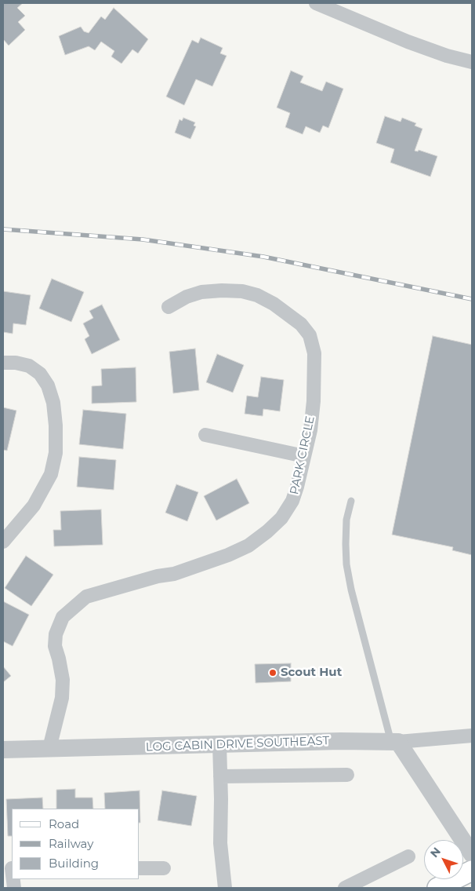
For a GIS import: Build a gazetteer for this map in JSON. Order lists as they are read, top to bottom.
{
  "streets": {
    "street": ["PARK CIRCLE", "LOG CABIN DRIVE SOUTHEAST"]
  },
  "crossings": [
    ["PARK CIRCLE", "LOG CABIN DRIVE SOUTHEAST"]
  ],
  "places": ["Scout Hut"],
  "legend": ["Road", "Railway", "Building"],
  "north": "top left"
}
